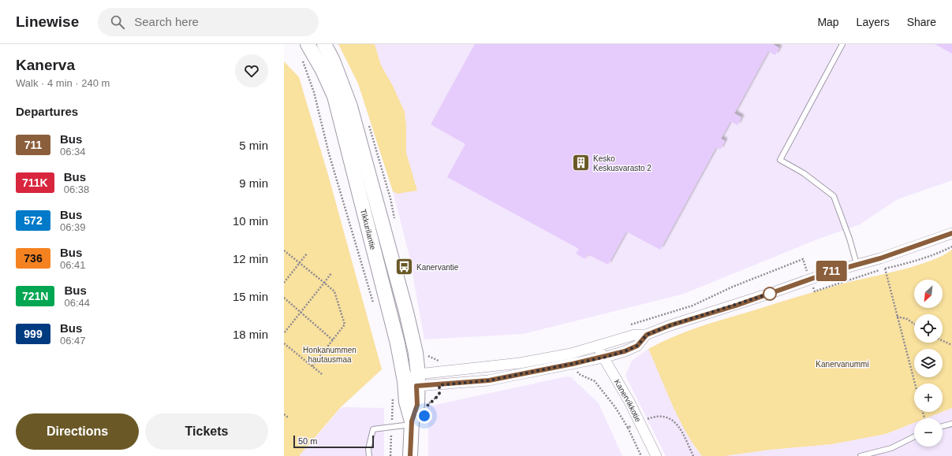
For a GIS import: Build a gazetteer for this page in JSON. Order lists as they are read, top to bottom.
{
  "streets": {
    "main road": ["Tikkurilantie"],
    "street": ["Kanervikkotie"]
  },
  "parks": ["Honkanummen hautausmaa", "Kanervanummi"],
  "places": {
    "building": ["Kesko Keskusvarasto 2"],
    "bus stop": ["Kanervantie"]
  },
  "lines": ["bus line 711"],
  "scale_bar": "50 m",
  "north": "bottom left",
  "page": {
    "header": "Linewise",
    "search": "Search here",
    "nav": ["Map", "Layers", "Share"],
    "heading": [
      ["Kanerva", "Walk · 4 min · 240 m"],
      "Departures"
    ],
    "on_map": "711",
    "list": [
      {
        "mark": "711",
        "name": "Bus",
        "note": "06:34",
        "value": "5 min"
      },
      {
        "mark": "711K",
        "name": "Bus",
        "note": "06:38",
        "value": "9 min"
      },
      {
        "mark": "572",
        "name": "Bus",
        "note": "06:39",
        "value": "10 min"
      },
      {
        "mark": "736",
        "name": "Bus",
        "note": "06:41",
        "value": "12 min"
      },
      {
        "mark": "721N",
        "name": "Bus",
        "note": "06:44",
        "value": "15 min"
      },
      {
        "mark": "999",
        "name": "Bus",
        "note": "06:47",
        "value": "18 min"
      }
    ],
    "map_buttons": ["+", "−"],
    "buttons": ["Directions", "Tickets"],
    "scale": "50 m"
  }
}
